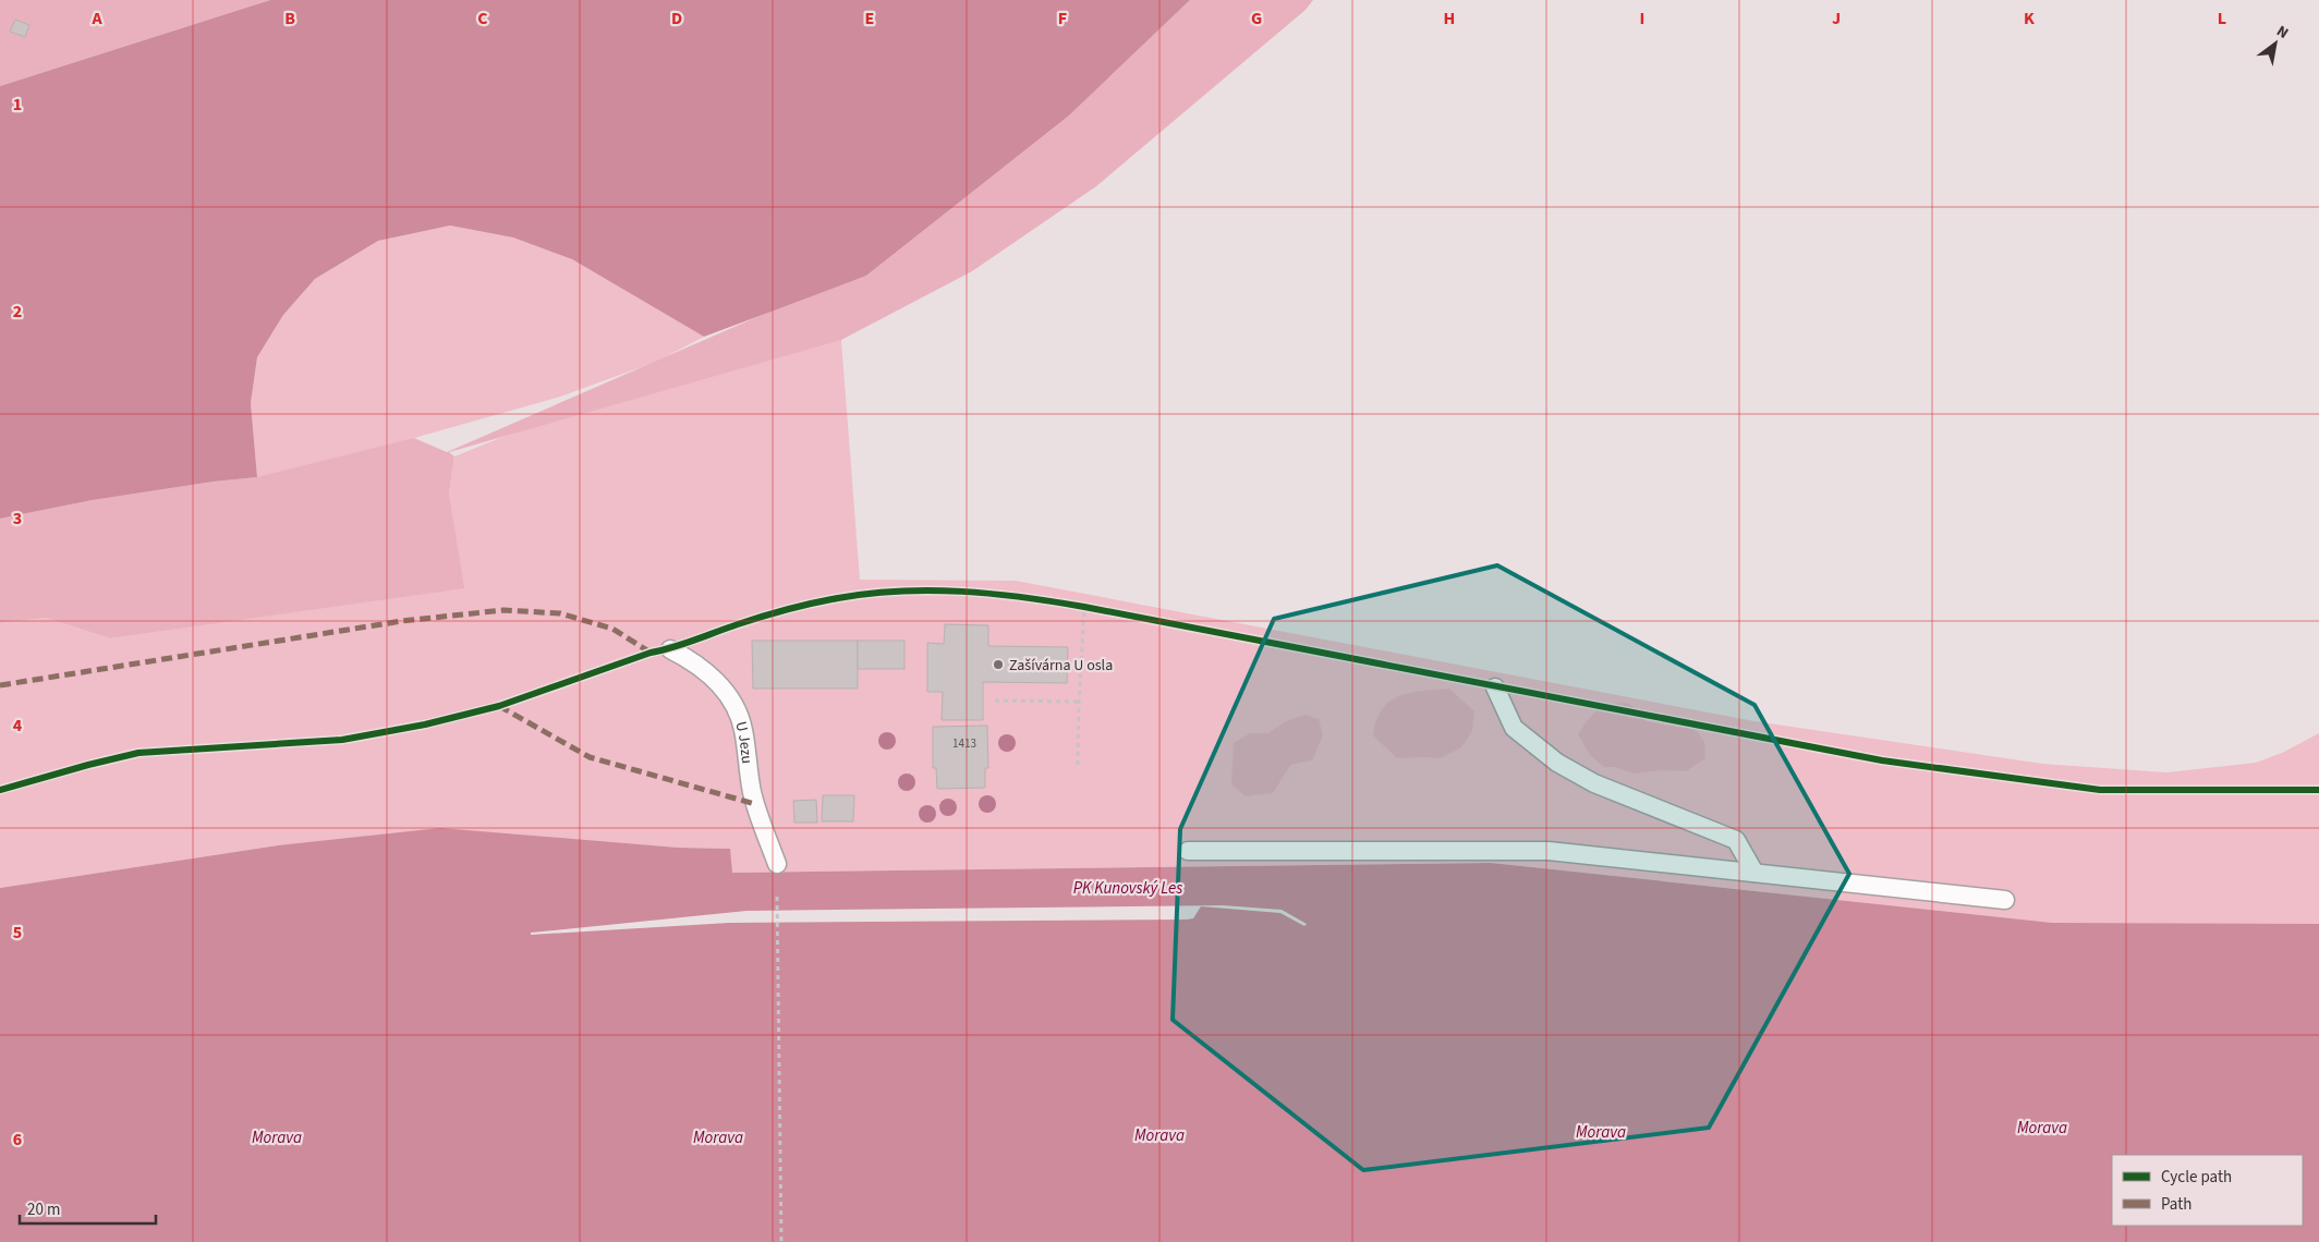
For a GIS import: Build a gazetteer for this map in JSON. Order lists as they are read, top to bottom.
{
  "streets": {
    "lane": ["U Jezu"]
  },
  "water": ["PK Kunovský Les", "Morava"],
  "places": ["Zašívárna U osla"],
  "house_numbers": ["1413"],
  "legend": ["Cycle path", "Path"],
  "scale_bar": "20 m",
  "north": "top right",
  "grid": {
    "columns": [
      "A",
      "B",
      "C",
      "D",
      "E",
      "F",
      "G",
      "H",
      "I",
      "J",
      "K",
      "L"
    ],
    "rows": [
      "1",
      "2",
      "3",
      "4",
      "5",
      "6"
    ]
  }
}
